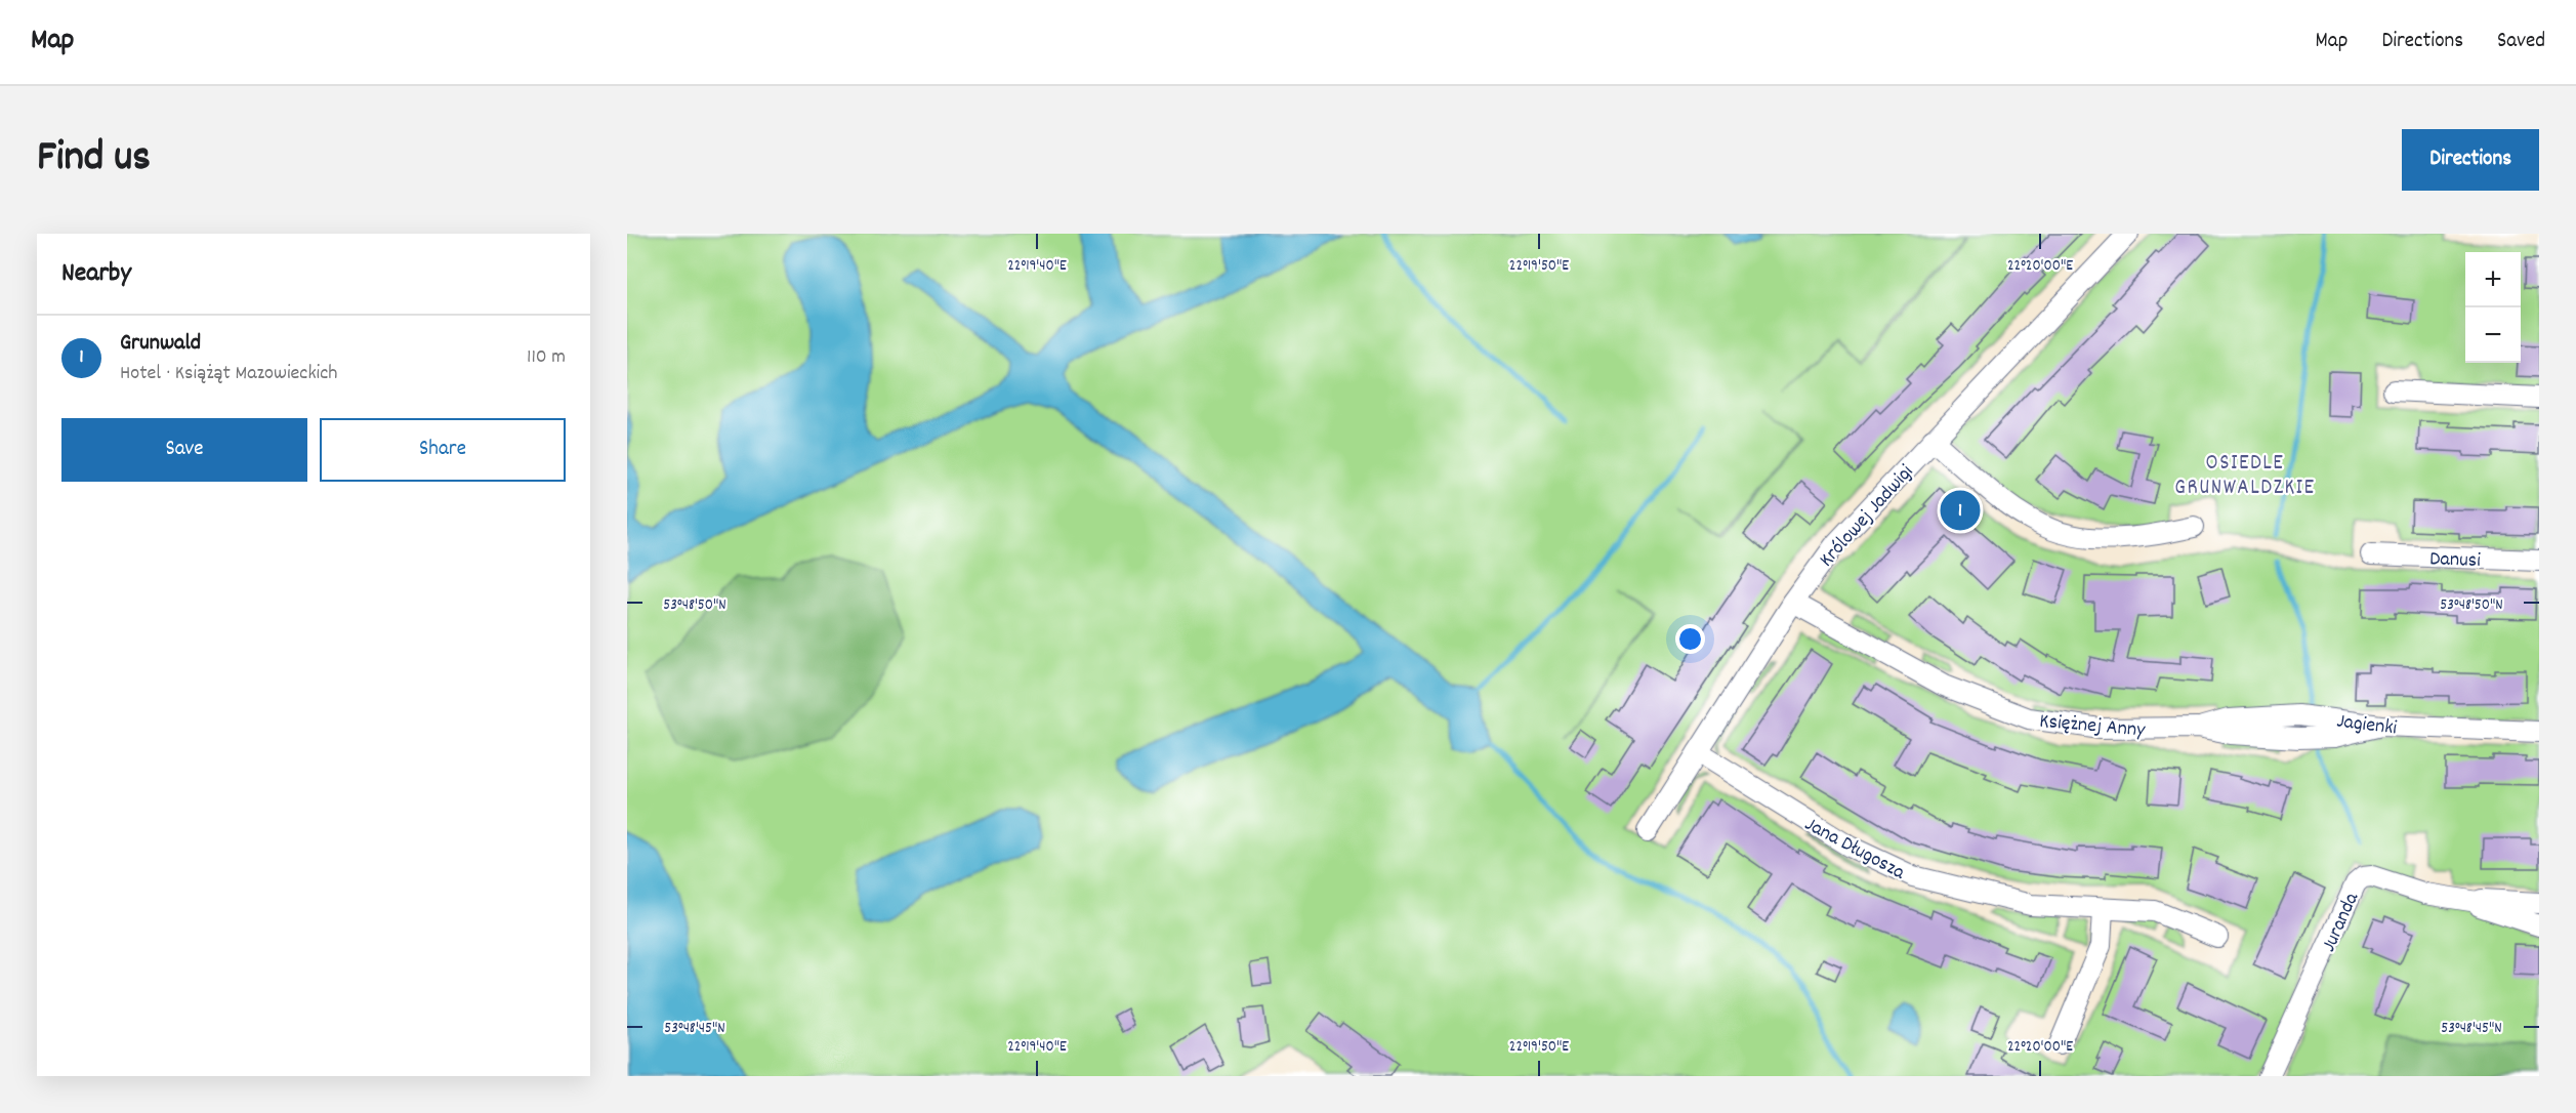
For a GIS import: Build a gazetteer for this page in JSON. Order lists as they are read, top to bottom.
{
  "streets": {
    "street": [
      "Królowej Jadwigi",
      "Danusi",
      "Jagienki",
      "Księżnej Anny",
      "Jana Długosza",
      "Juranda"
    ]
  },
  "crossings": [
    ["Królowej Jadwigi", "Księżnej Anny"],
    ["Królowej Jadwigi", "Jana Długosza"],
    ["Jagienki", "Księżnej Anny"]
  ],
  "districts": ["OSIEDLE GRUNWALDZKIE"],
  "page": {
    "header": "Map",
    "nav": ["Map", "Directions", "Saved"],
    "title": "Find us",
    "buttons": [
      "Directions",
      ["Save", "Share"]
    ],
    "heading": "Nearby",
    "map_buttons": ["+", "−"],
    "list": [
      {
        "mark": "1",
        "name": "Grunwald",
        "note": "Hotel · Książąt Mazowieckich",
        "value": "110 m"
      }
    ],
    "pins": "1"
  },
  "coordinates": [
    "22°19'40\"E",
    "22°19'50\"E",
    "22°20'00\"E",
    "53°48'50\"N",
    "53°48'45\"N"
  ]
}
